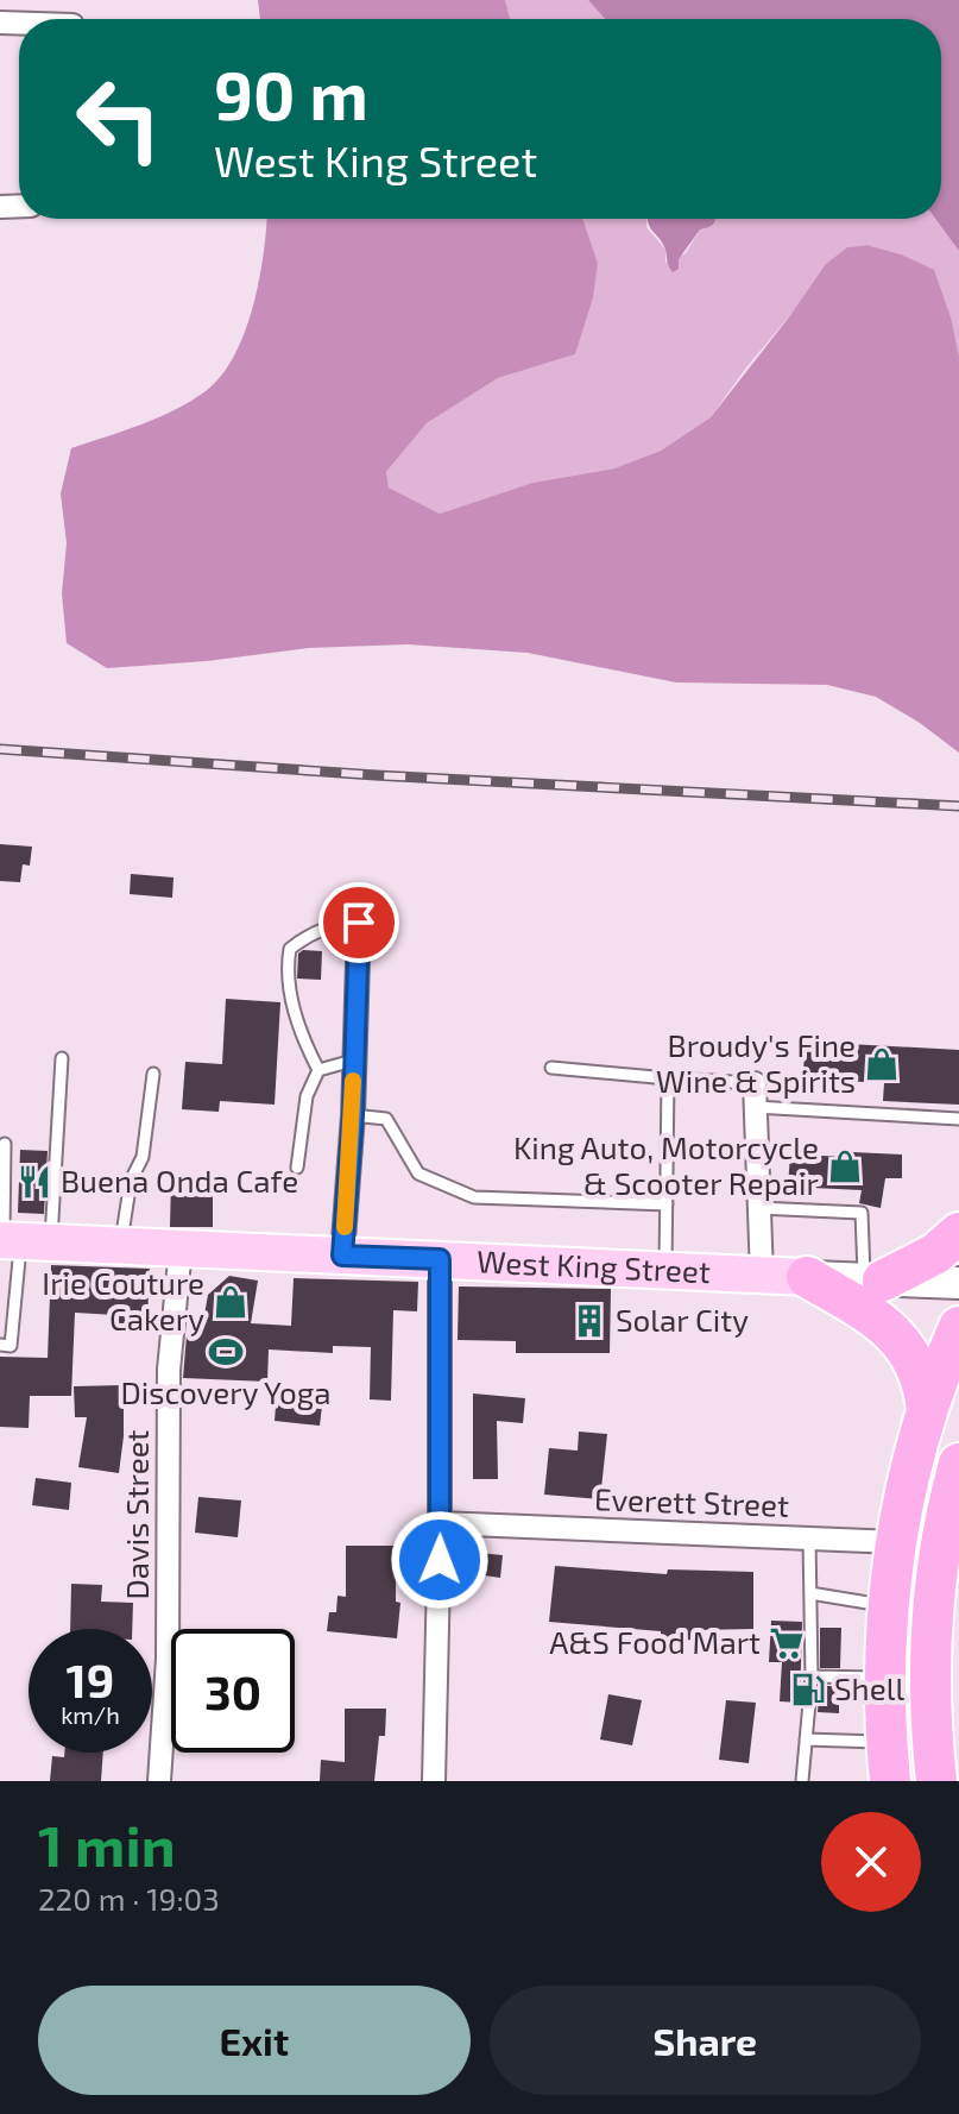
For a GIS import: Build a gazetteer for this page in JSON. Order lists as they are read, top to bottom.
{
  "streets": {
    "main road": ["West King Street"],
    "street": ["Everett Street", "Davis Street"]
  },
  "crossings": [
    ["West King Street", "Davis Street"]
  ],
  "places": {
    "shop": ["Broudy's Fine Wine & Spirits", "King Auto, Motorcycle & Scooter Repair", "Irie Couture Cakery"],
    "restaurant": ["Buena Onda Cafe"],
    "building": ["Solar City"],
    "sports": ["Discovery Yoga"],
    "supermarket": ["A&S Food Mart"],
    "fuel station": ["Shell"]
  },
  "page": {
    "turn": ["90 m", "West King Street"],
    "speed": "19 km/h",
    "limit": "30",
    "heading": ["1 min", "220 m · 19:03"],
    "buttons": ["Exit", "Share"]
  }
}
